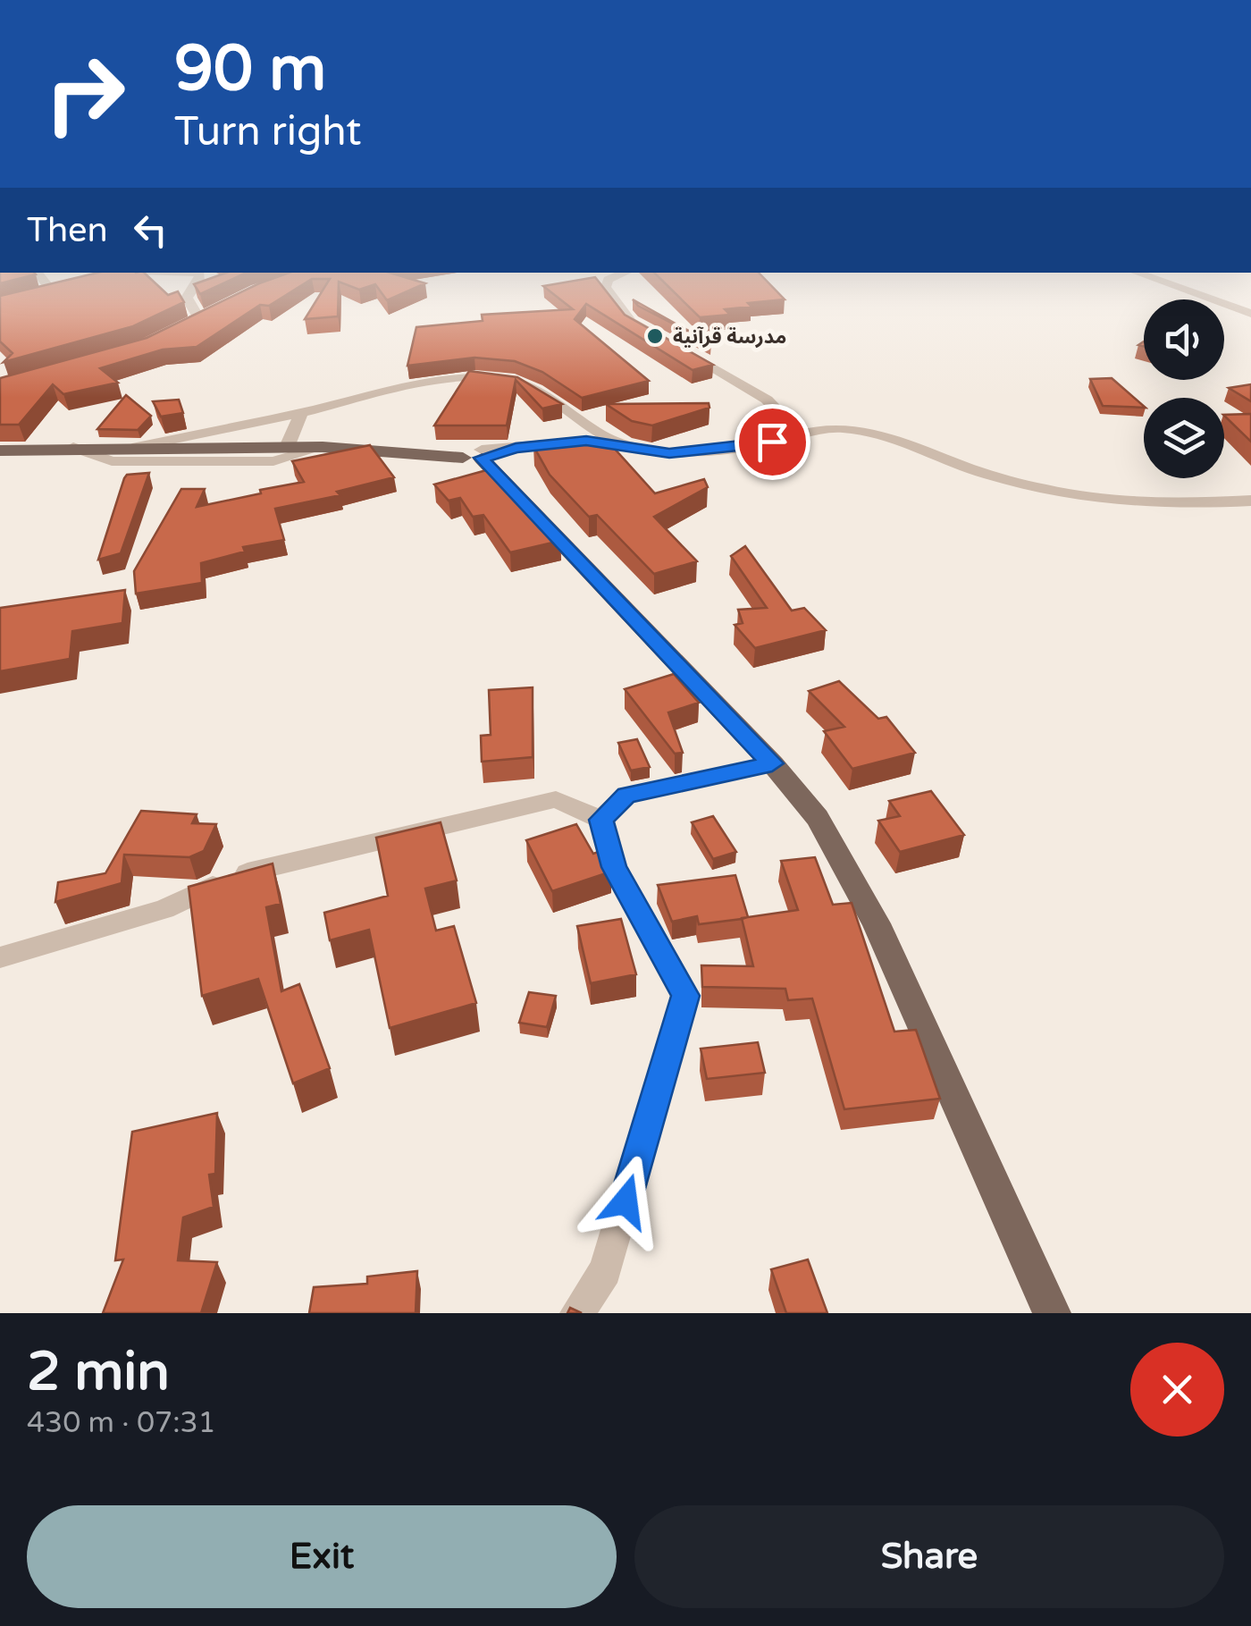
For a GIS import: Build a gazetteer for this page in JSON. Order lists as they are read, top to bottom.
{
  "places": ["مدرسة قرآنية"],
  "page": {
    "turn": ["90 m", "Turn right"],
    "then": "Then",
    "heading": ["2 min", "430 m · 07:31"],
    "buttons": ["Exit", "Share"]
  }
}
